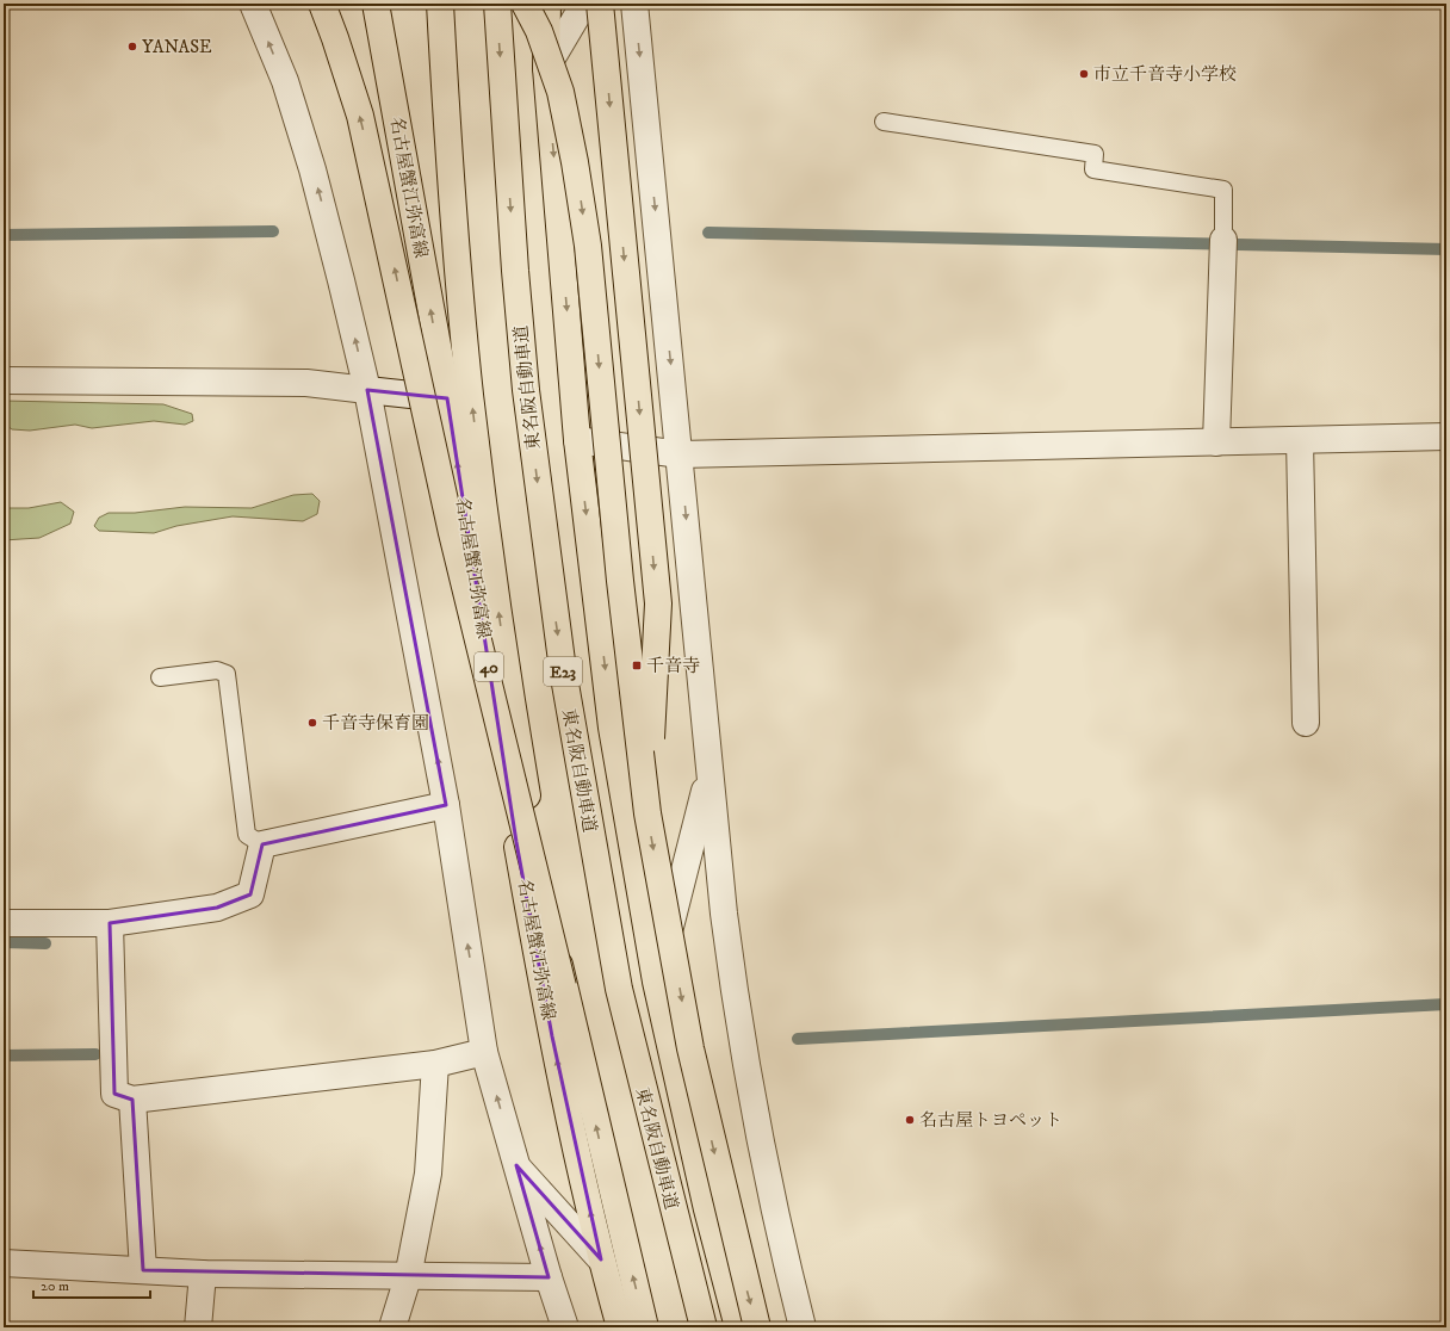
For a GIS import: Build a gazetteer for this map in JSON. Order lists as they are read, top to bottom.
{
  "streets": {
    "main road": [
      "名古屋蟹江弥富線",
      "東名阪自動車道",
      "40",
      "E23"
    ]
  },
  "places": {
    "other": [
      "YANASE",
      "市立千音寺小学校",
      "千音寺保育園",
      "名古屋トヨペット"
    ],
    "transit": ["千音寺"]
  },
  "scale_bar": "20 m"
}
